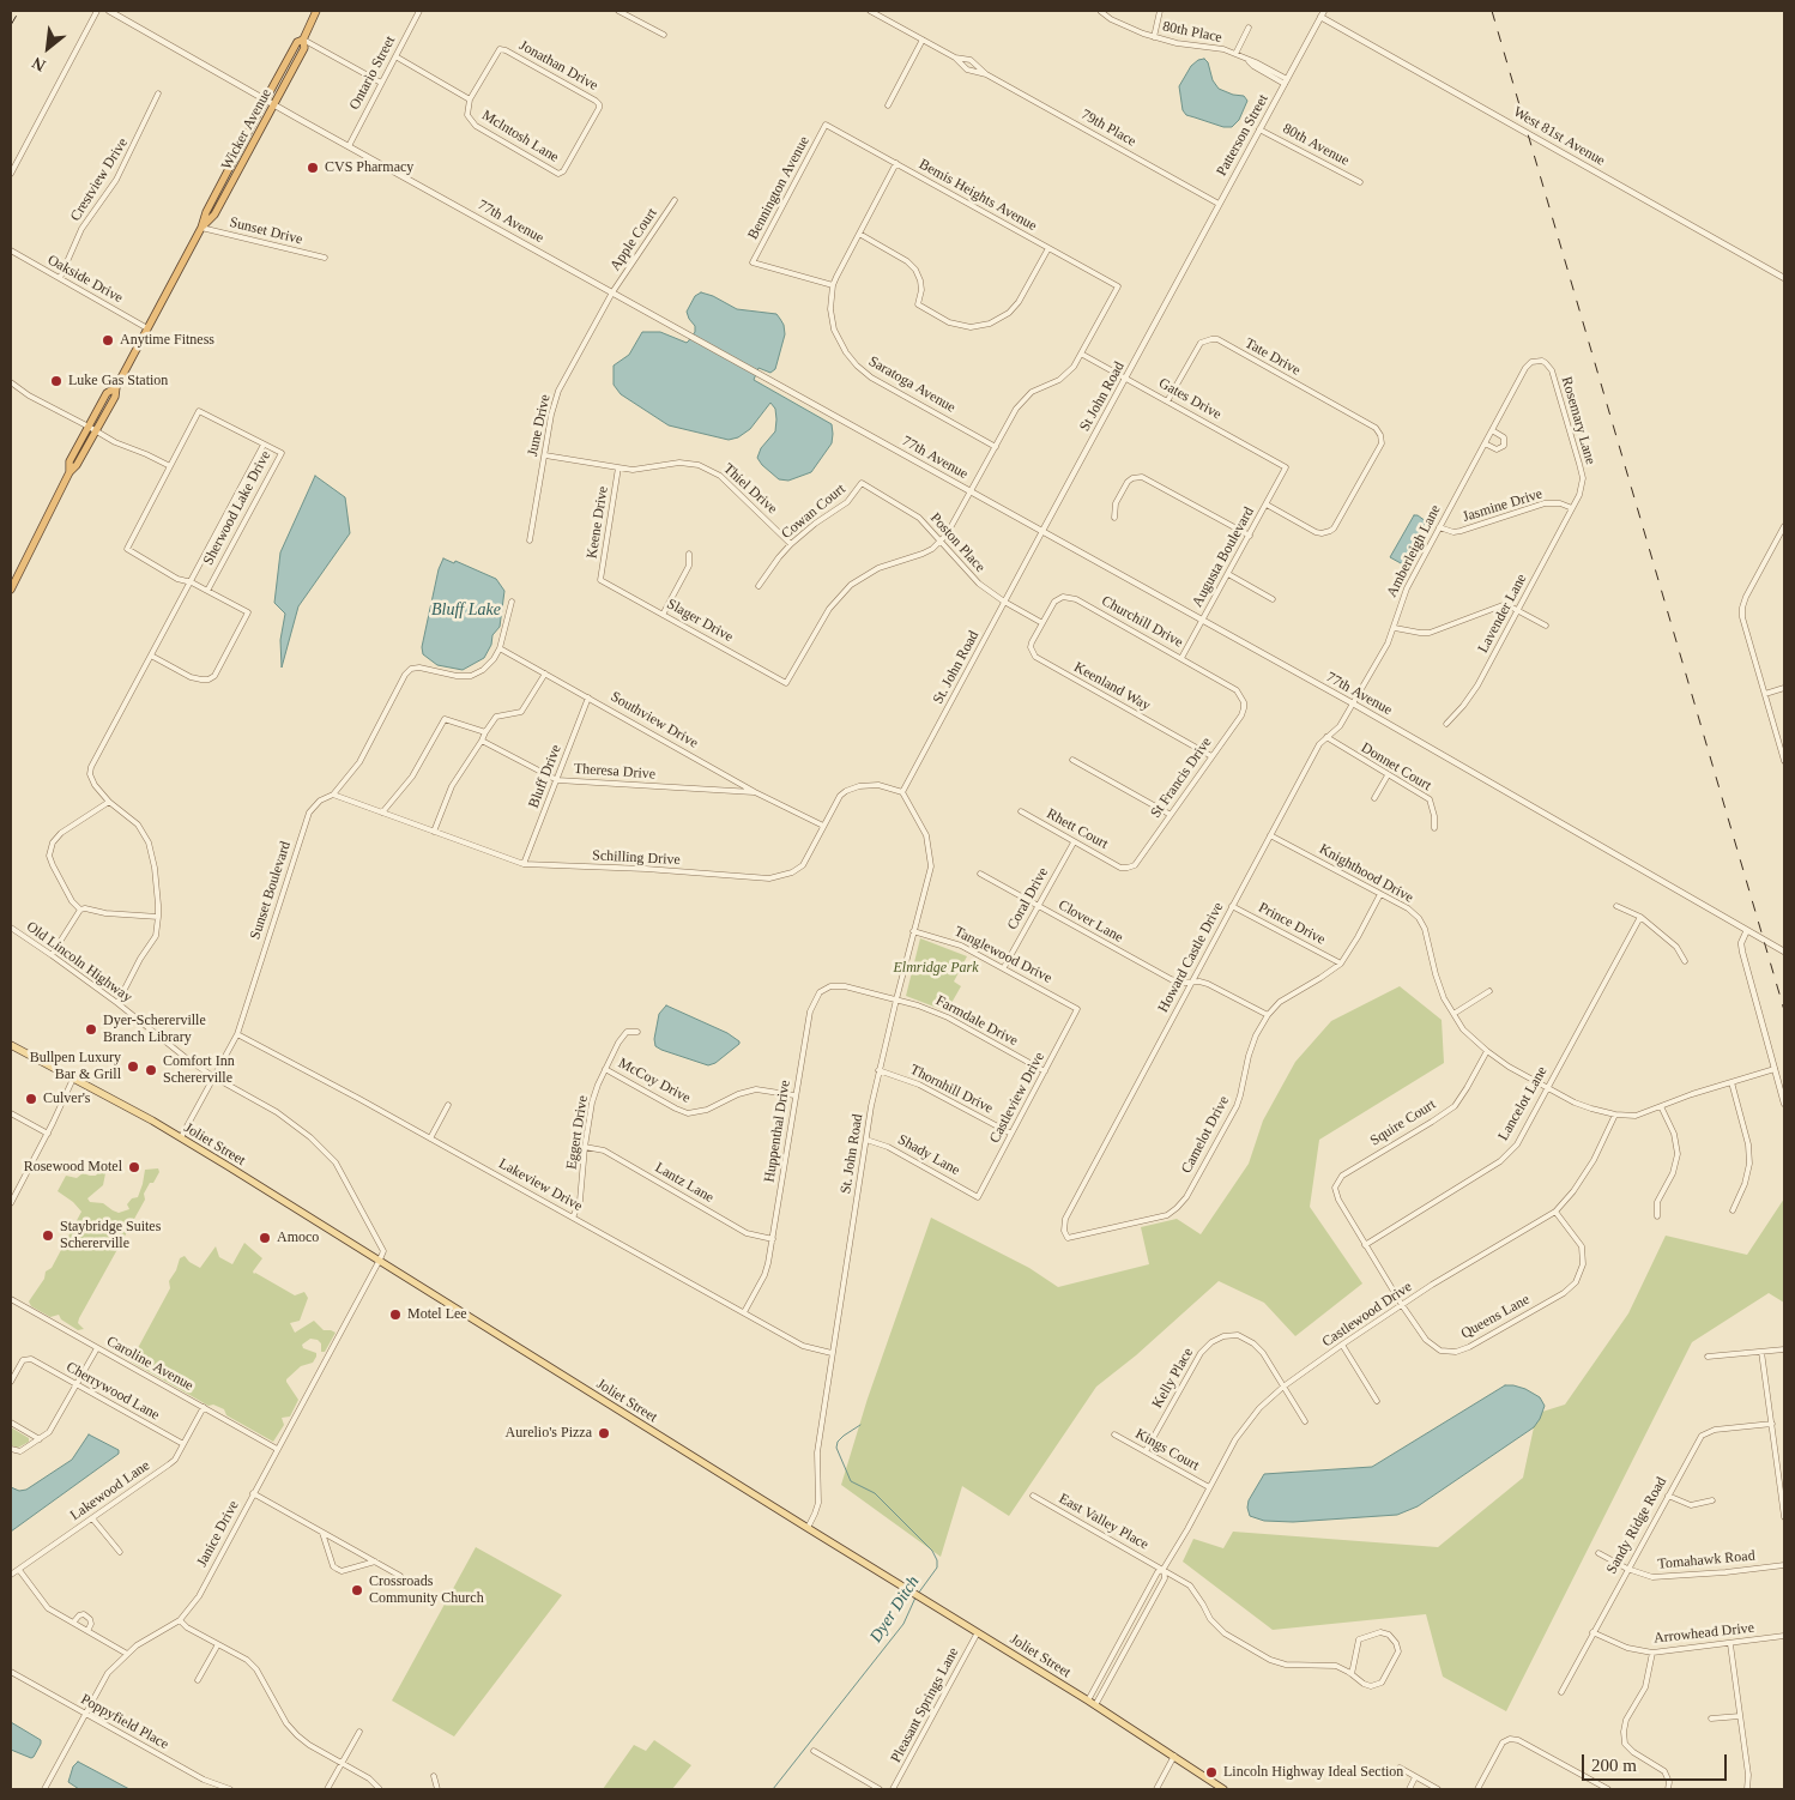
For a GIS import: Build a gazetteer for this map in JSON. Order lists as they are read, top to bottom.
{
  "streets": {
    "highway": ["Wicker Avenue"],
    "main road": ["Joliet Street"],
    "street": [
      "80th Place",
      "Jonathan Drive",
      "Ontario Street",
      "79th Place",
      "Patterson Street",
      "Mclntosh Lane",
      "West 81st Avenue",
      "80th Avenue",
      "Crestview Drive",
      "Bennington Avenue",
      "Bemis Heights Avenue",
      "77th Avenue",
      "Sunset Drive",
      "Apple Court",
      "Oakside Drive",
      "Tate Drive",
      "Saratoga Avenue",
      "St John Road",
      "Gates Drive",
      "Rosemary Lane",
      "June Drive",
      "Thiel Drive",
      "Jasmine Drive",
      "Sherwood Lake Drive",
      "Cowan Court",
      "Keene Drive",
      "Poston Place",
      "Amberleigh Lane",
      "Augusta Boulevard",
      "Lavender Lane",
      "Slager Drive",
      "Churchill Drive",
      "St. John Road",
      "Keenland Way",
      "Southview Drive",
      "Donnet Court",
      "Theresa Drive",
      "Bluff Drive",
      "St Francis Drive",
      "Rhett Court",
      "Schilling Drive",
      "Knighthood Drive",
      "Sunset Boulevard",
      "Coral Drive",
      "Clover Lane",
      "Prince Drive",
      "Tanglewood Drive",
      "Howard Castle Drive",
      "Old Lincoln Highway",
      "Farmdale Drive",
      "McCoy Drive",
      "Thornhill Drive",
      "Castleview Drive",
      "Lancelot Lane",
      "Squire Court",
      "Huppenthal Drive",
      "Eggert Drive",
      "Camelot Drive",
      "Shady Lane",
      "Lantz Lane",
      "Lakeview Drive",
      "Castlewood Drive",
      "Queens Lane",
      "Caroline Avenue",
      "Kelly Place",
      "Cherrywood Lane",
      "Kings Court",
      "Lakewood Lane",
      "East Valley Place",
      "Sandy Ridge Road",
      "Janice Drive",
      "Tomahawk Road",
      "Arrowhead Drive",
      "Pleasant Springs Lane",
      "Poppyfield Place"
    ]
  },
  "crossings": [
    ["80th Place", "Patterson Street"],
    ["Jonathan Drive", "Mclntosh Lane"],
    ["Ontario Street", "Mclntosh Lane"],
    ["Ontario Street", "77th Avenue"],
    ["79th Place", "Patterson Street"],
    ["Wicker Avenue", "77th Avenue"],
    ["Wicker Avenue", "Sunset Drive"],
    ["Wicker Avenue", "Oakside Drive"],
    ["Patterson Street", "West 81st Avenue"],
    ["Patterson Street", "80th Avenue"],
    ["Patterson Street", "St John Road"],
    ["Crestview Drive", "Oakside Drive"],
    ["Bennington Avenue", "Bemis Heights Avenue"],
    ["Bennington Avenue", "Saratoga Avenue"],
    ["Bemis Heights Avenue", "Saratoga Avenue"],
    ["Bemis Heights Avenue", "Gates Drive"],
    ["77th Avenue", "Apple Court"],
    ["77th Avenue", "St John Road"],
    ["77th Avenue", "June Drive"],
    ["77th Avenue", "Amberleigh Lane"],
    ["77th Avenue", "Augusta Boulevard"],
    ["77th Avenue", "St. John Road"],
    ["77th Avenue", "Howard Castle Drive"],
    ["Apple Court", "June Drive"],
    ["Tate Drive", "Gates Drive"],
    ["Tate Drive", "Augusta Boulevard"],
    ["St John Road", "Gates Drive"],
    ["St John Road", "St. John Road"],
    ["Gates Drive", "Augusta Boulevard"],
    ["Rosemary Lane", "Jasmine Drive"],
    ["Rosemary Lane", "Amberleigh Lane"],
    ["Rosemary Lane", "Lavender Lane"],
    ["June Drive", "Thiel Drive"],
    ["Thiel Drive", "Cowan Court"],
    ["Thiel Drive", "Keene Drive"],
    ["Jasmine Drive", "Amberleigh Lane"],
    ["Jasmine Drive", "Lavender Lane"],
    ["Sherwood Lake Drive", "Old Lincoln Highway"],
    ["Cowan Court", "Poston Place"],
    ["Keene Drive", "Slager Drive"],
    ["Poston Place", "Slager Drive"],
    ["Poston Place", "Churchill Drive"],
    ["Poston Place", "St. John Road"],
    ["Poston Place", "Keenland Way"],
    ["Amberleigh Lane", "Howard Castle Drive"],
    ["Augusta Boulevard", "Churchill Drive"],
    ["Churchill Drive", "Keenland Way"],
    ["Churchill Drive", "St Francis Drive"],
    ["St. John Road", "Schilling Drive"],
    ["St. John Road", "Tanglewood Drive"],
    ["St. John Road", "Farmdale Drive"],
    ["St. John Road", "Thornhill Drive"],
    ["St. John Road", "Joliet Street"],
    ["St. John Road", "Shady Lane"],
    ["St. John Road", "Lakeview Drive"],
    ["Keenland Way", "St Francis Drive"],
    ["Southview Drive", "Theresa Drive"],
    ["Southview Drive", "Bluff Drive"],
    ["Southview Drive", "Schilling Drive"],
    ["Southview Drive", "Sunset Boulevard"],
    ["Donnet Court", "Howard Castle Drive"],
    ["Theresa Drive", "Bluff Drive"],
    ["Bluff Drive", "Schilling Drive"],
    ["St Francis Drive", "Rhett Court"],
    ["Rhett Court", "Coral Drive"],
    ["Schilling Drive", "Sunset Boulevard"],
    ["Knighthood Drive", "Howard Castle Drive"],
    ["Knighthood Drive", "Lancelot Lane"],
    ["Knighthood Drive", "Squire Court"],
    ["Knighthood Drive", "Camelot Drive"],
    ["Knighthood Drive", "Castlewood Drive"],
    ["Sunset Boulevard", "Old Lincoln Highway"],
    ["Sunset Boulevard", "Joliet Street"],
    ["Sunset Boulevard", "Lakeview Drive"],
    ["Coral Drive", "Clover Lane"],
    ["Coral Drive", "Tanglewood Drive"],
    ["Clover Lane", "Howard Castle Drive"],
    ["Clover Lane", "Camelot Drive"],
    ["Prince Drive", "Howard Castle Drive"],
    ["Prince Drive", "Camelot Drive"],
    ["Tanglewood Drive", "Castleview Drive"],
    ["Howard Castle Drive", "Camelot Drive"],
    ["Old Lincoln Highway", "Joliet Street"],
    ["Old Lincoln Highway", "Janice Drive"],
    ["Farmdale Drive", "Castleview Drive"],
    ["Farmdale Drive", "Huppenthal Drive"],
    ["McCoy Drive", "Huppenthal Drive"],
    ["McCoy Drive", "Eggert Drive"],
    ["Thornhill Drive", "Castleview Drive"],
    ["Castleview Drive", "Shady Lane"],
    ["Lancelot Lane", "Queens Lane"],
    ["Squire Court", "Queens Lane"],
    ["Huppenthal Drive", "Lantz Lane"],
    ["Huppenthal Drive", "Lakeview Drive"],
    ["Eggert Drive", "Lantz Lane"],
    ["Eggert Drive", "Lakeview Drive"],
    ["Joliet Street", "Castlewood Drive"],
    ["Joliet Street", "Janice Drive"],
    ["Joliet Street", "Pleasant Springs Lane"],
    ["Castlewood Drive", "Queens Lane"],
    ["Castlewood Drive", "Kelly Place"],
    ["Castlewood Drive", "Kings Court"],
    ["Castlewood Drive", "East Valley Place"],
    ["Caroline Avenue", "Lakewood Lane"],
    ["Caroline Avenue", "Janice Drive"],
    ["Kelly Place", "Kings Court"],
    ["Cherrywood Lane", "Lakewood Lane"],
    ["Sandy Ridge Road", "Tomahawk Road"],
    ["Sandy Ridge Road", "Arrowhead Drive"],
    ["Janice Drive", "Poppyfield Place"]
  ],
  "water": ["Bluff Lake", "Dyer Ditch"],
  "parks": ["Elmridge Park"],
  "places": [
    "CVS Pharmacy",
    "Anytime Fitness",
    "Luke Gas Station",
    "Dyer-Schererville Branch Library",
    "Bullpen Luxury Bar & Grill",
    "Comfort Inn Schererville",
    "Culver's",
    "Rosewood Motel",
    "Staybridge Suites Schererville",
    "Amoco",
    "Motel Lee",
    "Aurelio's Pizza",
    "Crossroads Community Church",
    "Lincoln Highway Ideal Section"
  ],
  "scale_bar": "200 m",
  "north": "bottom left"
}
